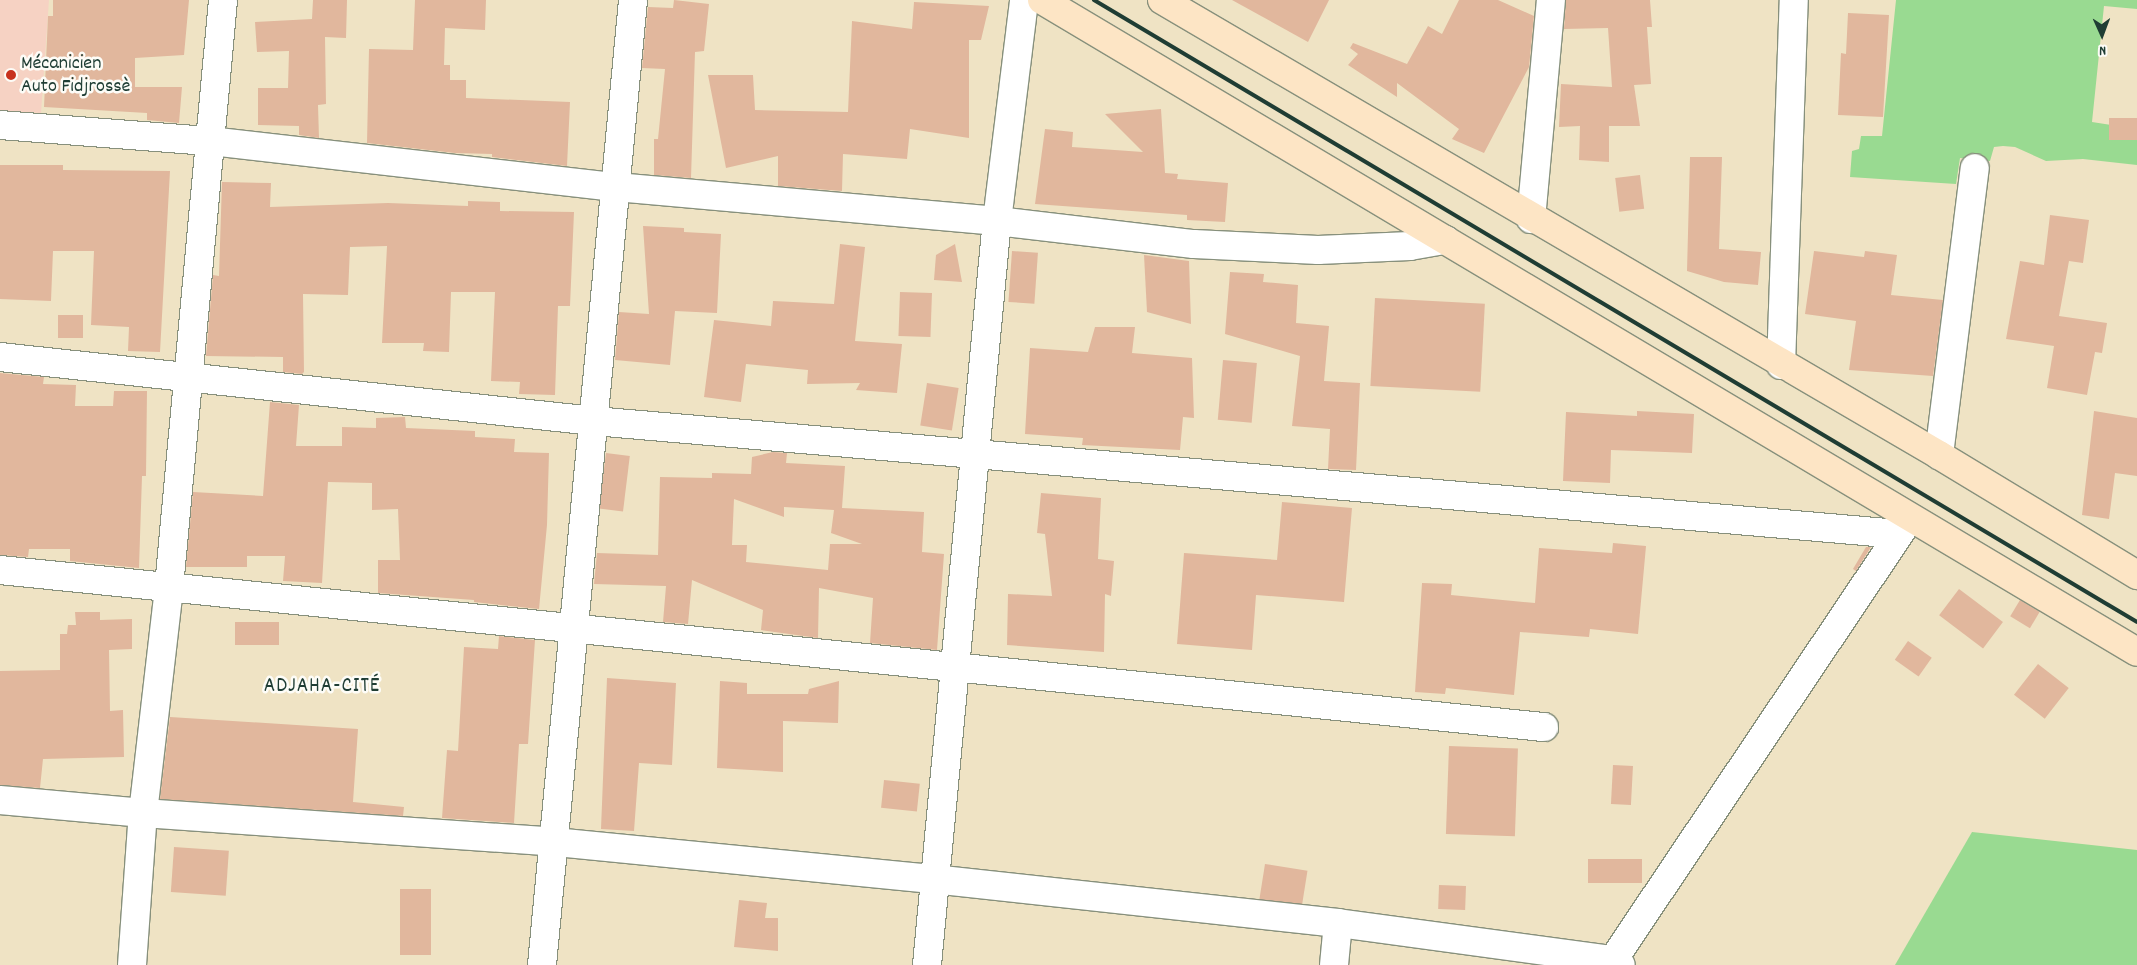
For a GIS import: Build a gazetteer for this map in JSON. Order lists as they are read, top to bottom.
{
  "districts": ["ADJAHA-CITÉ"],
  "places": ["Mécanicien Auto Fidjrossè"],
  "north": "bottom"
}
